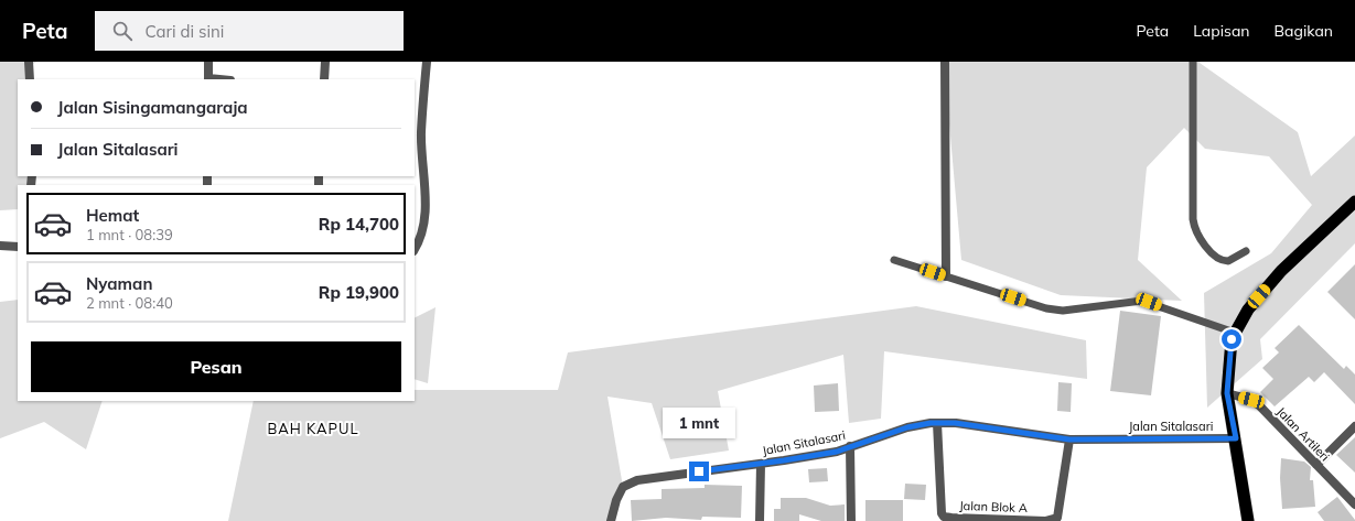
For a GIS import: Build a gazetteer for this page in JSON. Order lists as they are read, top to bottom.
{
  "streets": {
    "street": ["Jalan Sitalasari", "Jalan Artileri", "Jalan Blok A"]
  },
  "crossings": [
    ["Jalan Sitalasari", "Jalan Blok A"]
  ],
  "districts": ["BAH KAPUL"],
  "page": {
    "header": "Peta",
    "search": "Cari di sini",
    "nav": ["Peta", "Lapisan", "Bagikan"],
    "banner": ["Jalan Sisingamangaraja", "Jalan Sitalasari"],
    "list": [
      {
        "name": "Hemat",
        "note": "1 mnt · 08:39",
        "value": "Rp 14,700"
      },
      {
        "name": "Nyaman",
        "note": "2 mnt · 08:40",
        "value": "Rp 19,900"
      }
    ],
    "buttons": "Pesan",
    "bubble": "1 mnt"
  }
}
